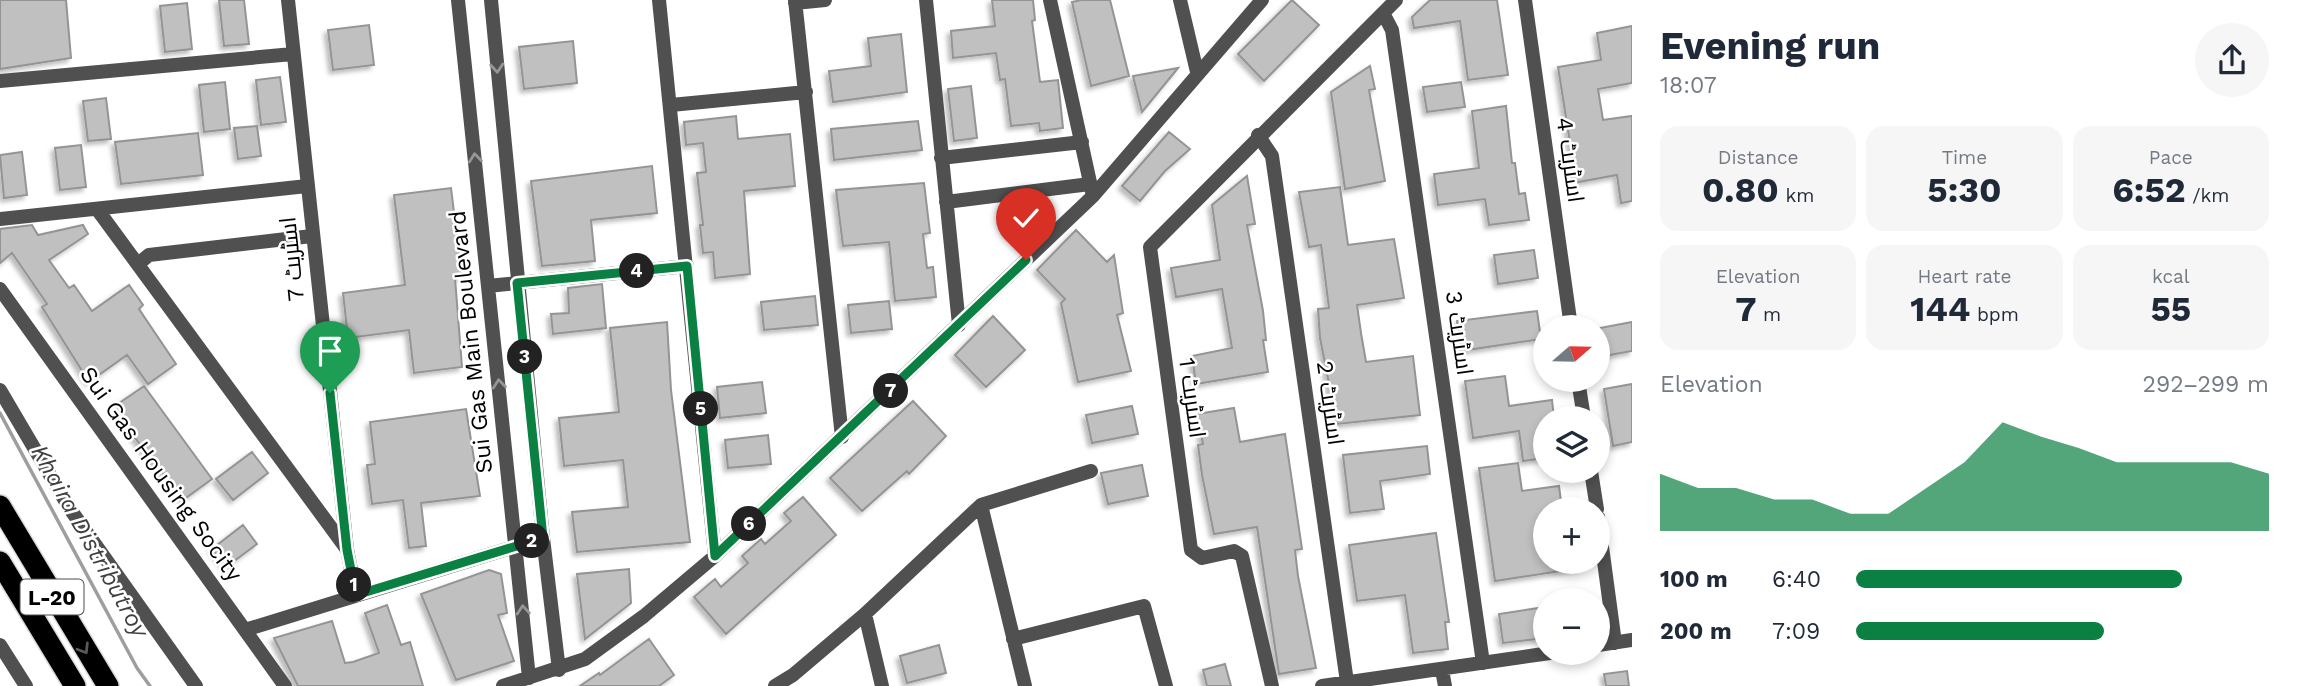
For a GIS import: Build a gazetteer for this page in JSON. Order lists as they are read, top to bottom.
{
  "streets": {
    "highway": ["L-20"],
    "street": [
      "اسٹریٹ 4",
      "اسٹریٹ 7",
      "اسٹریٹ 3",
      "Sui Gas Main Boulevard",
      "اسٹریٹ 1",
      "اسٹریٹ 2",
      "Sui Gas Housing Socity"
    ]
  },
  "crossings": [
    ["اسٹریٹ 1", "اسٹریٹ 2"]
  ],
  "water": ["Khaira Distributroy"],
  "north": "right",
  "page": {
    "heading": ["Evening run", "18:07"],
    "stats": [
      ["Distance", "0.80 km"],
      ["Time", "5:30"],
      ["Pace", "6:52 /km"],
      ["Elevation", "7 m"],
      ["Heart rate", "144 bpm"],
      ["kcal", "55"]
    ],
    "pins": [
      "4",
      "3",
      "7",
      "5",
      "6",
      "2",
      "1"
    ],
    "map_buttons": ["+", "−"],
    "chart": ["Elevation", "292–299 m"],
    "list": [
      {
        "name": "100 m",
        "note": "6:40"
      },
      {
        "name": "200 m",
        "note": "7:09"
      }
    ]
  }
}
